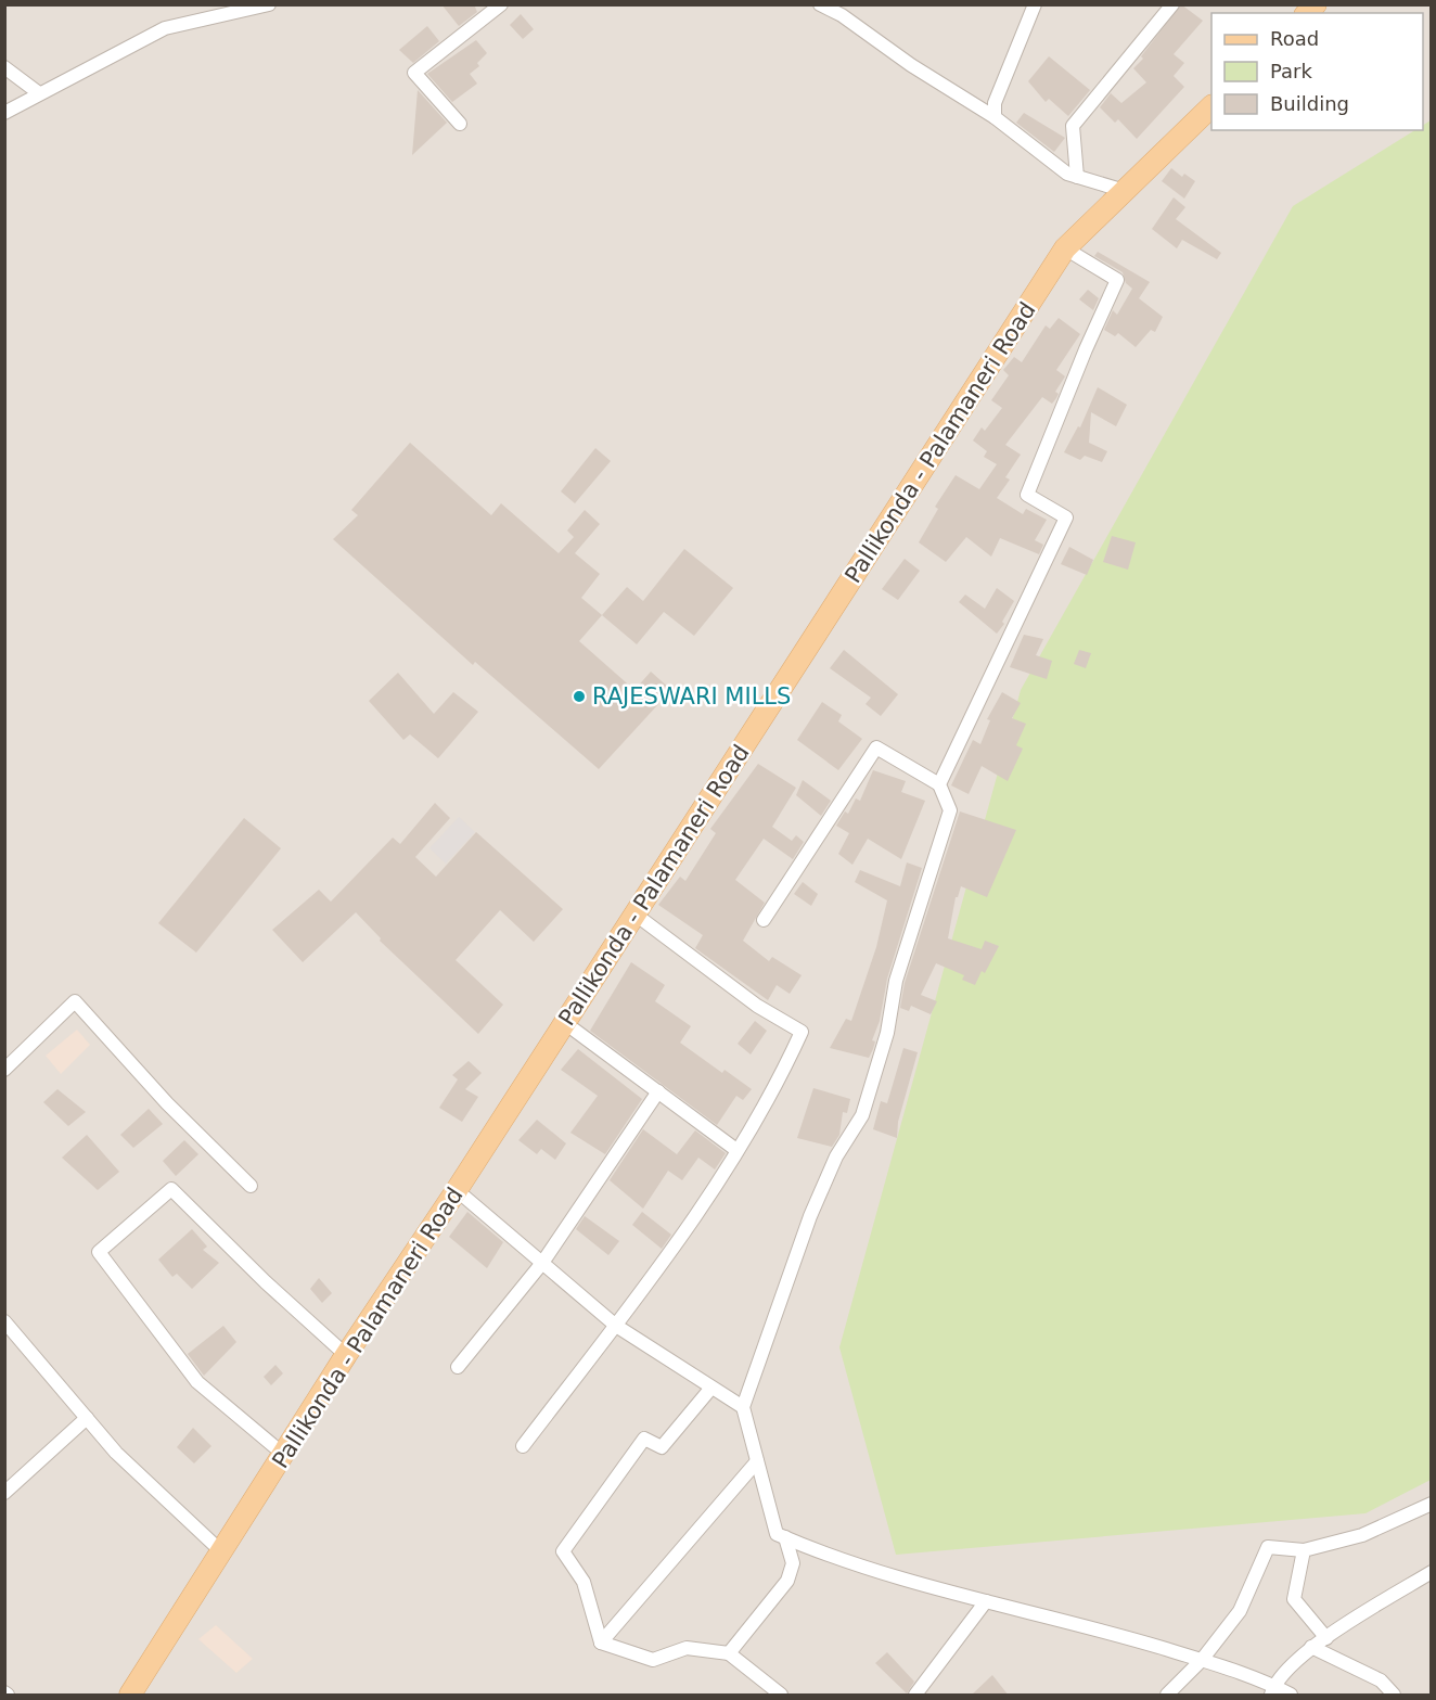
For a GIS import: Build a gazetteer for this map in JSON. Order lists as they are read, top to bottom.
{
  "streets": {
    "main road": ["Pallikonda - Palamaneri Road"]
  },
  "places": ["RAJESWARI MILLS"],
  "legend": ["Road", "Park", "Building"]
}
